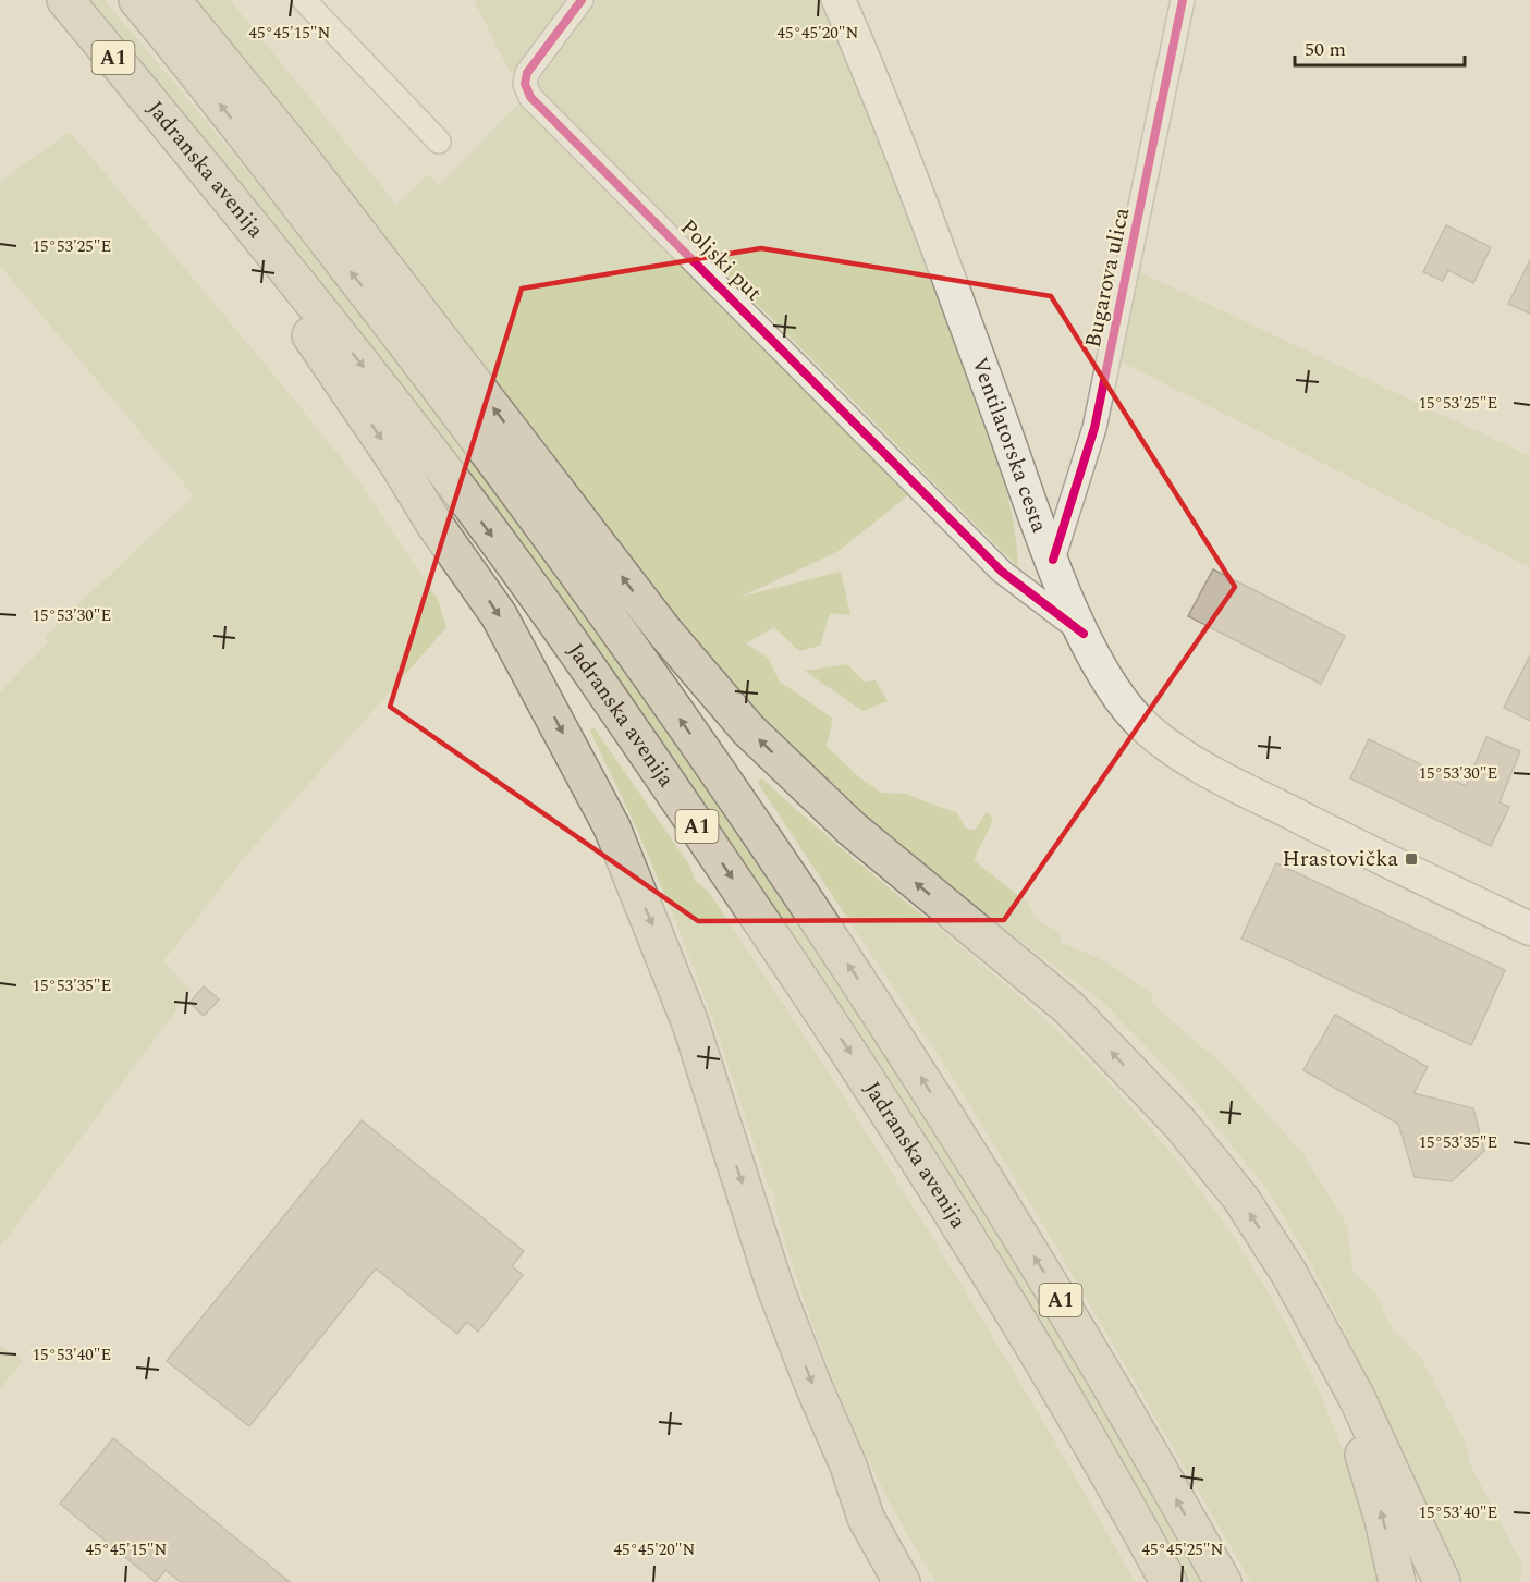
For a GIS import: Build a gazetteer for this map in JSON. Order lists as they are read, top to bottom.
{
  "streets": {
    "highway": ["A1", "Jadranska avenija"],
    "main road": ["Ventilatorska cesta"],
    "street": ["Poljski put", "Bugarova ulica"]
  },
  "crossings": [
    ["Poljski put", "Ventilatorska cesta"],
    ["Bugarova ulica", "Ventilatorska cesta"]
  ],
  "places": {
    "transit": ["Hrastovička"]
  },
  "scale_bar": "50 m",
  "coordinates": [
    "45°45'15\"N",
    "45°45'20\"N",
    "15°53'25\"E",
    "15°53'30\"E",
    "15°53'35\"E",
    "15°53'40\"E",
    "45°45'25\"N"
  ]
}
